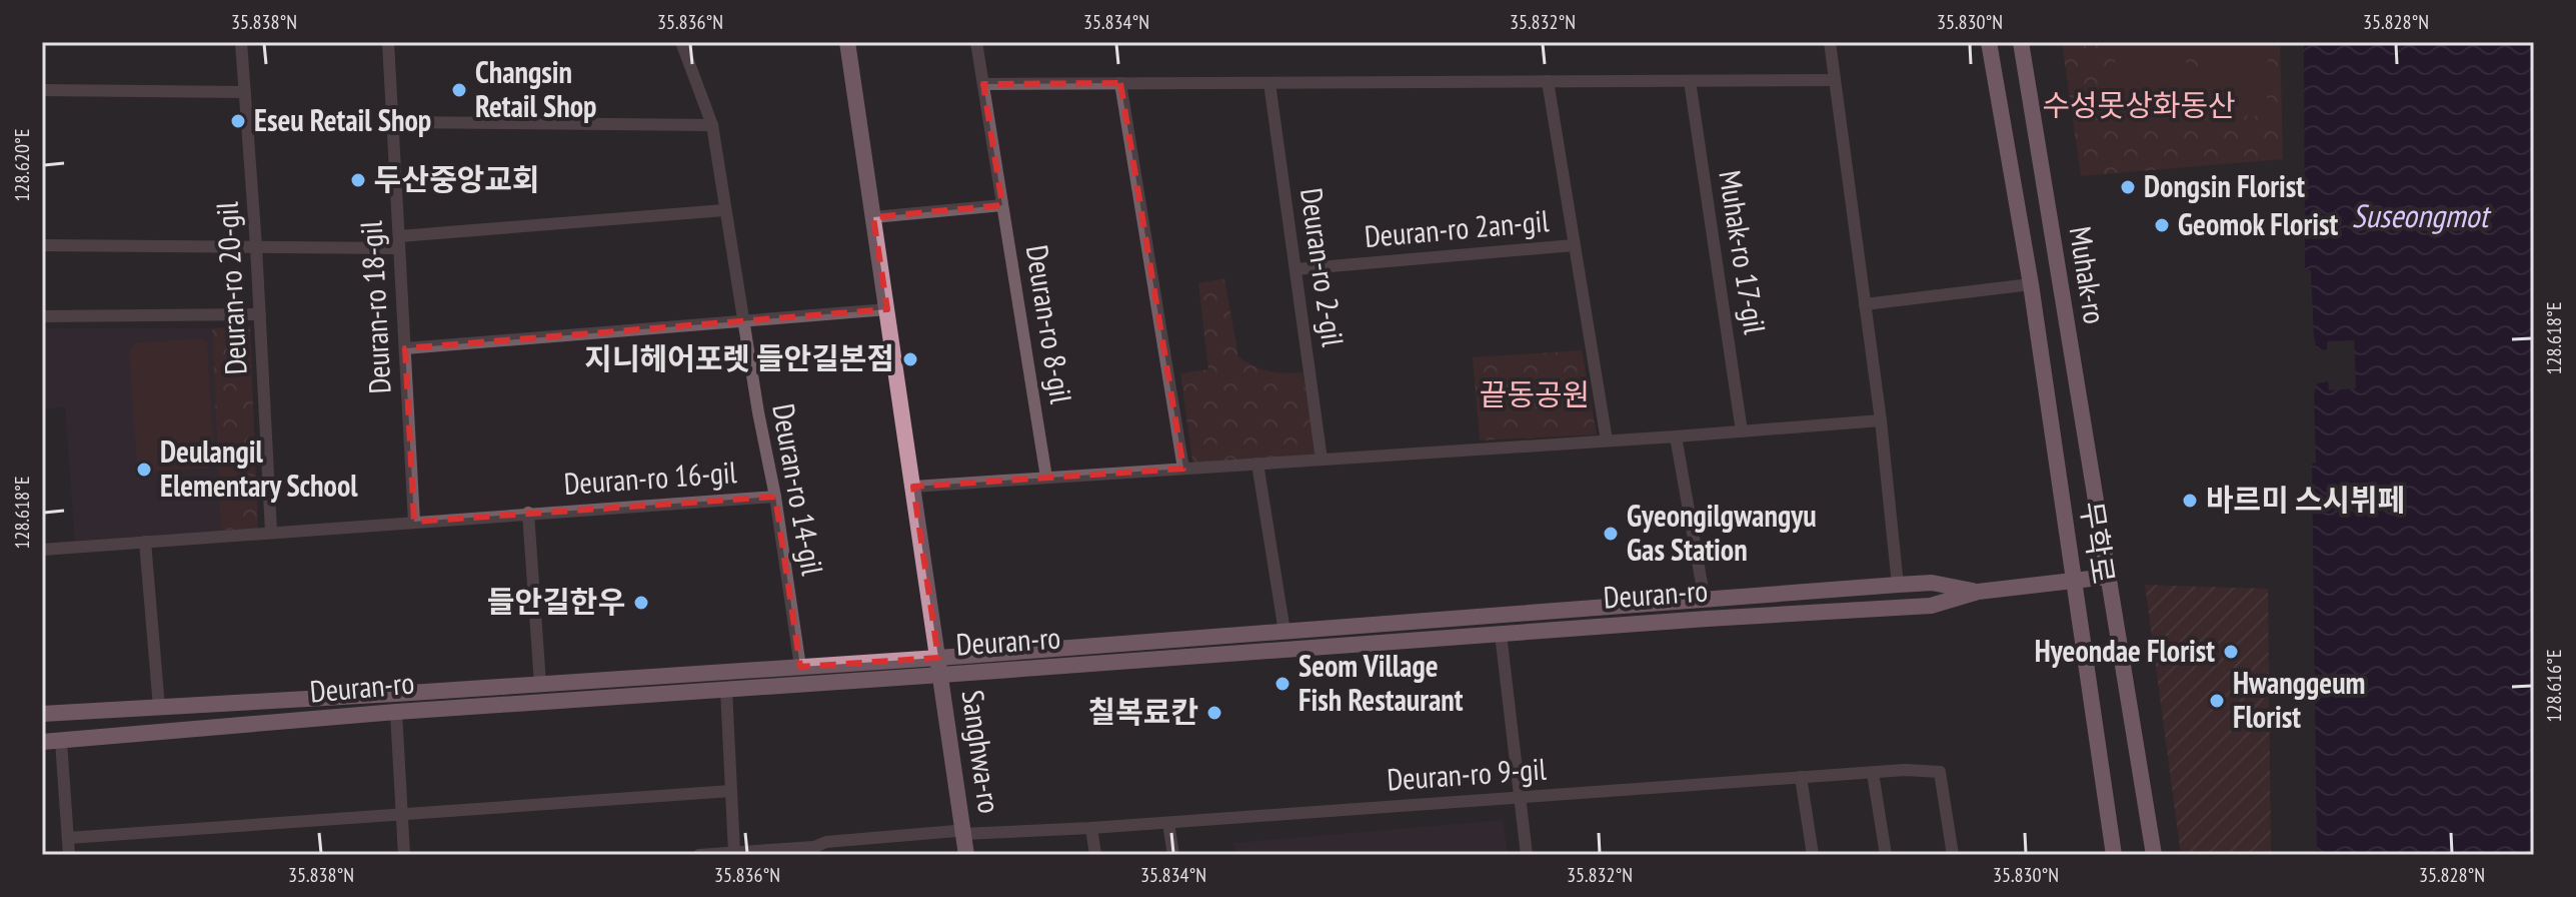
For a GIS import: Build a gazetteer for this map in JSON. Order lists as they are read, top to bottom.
{
  "streets": {
    "main road": ["Muhak-ro", "Deuran-ro", "Sanghwa-ro"],
    "street": [
      "Deuran-ro 2an-gil",
      "Muhak-ro 17-gil",
      "Deuran-ro 2-gil",
      "Deuran-ro 20-gil",
      "Deuran-ro 18-gil",
      "Deuran-ro 8-gil",
      "Deuran-ro 16-gil",
      "Deuran-ro 14-gil",
      "Deuran-ro 9-gil"
    ]
  },
  "crossings": [
    ["Deuran-ro 2an-gil", "Deuran-ro 2-gil"],
    ["Muhak-ro", "Deuran-ro"],
    ["Deuran-ro 20-gil", "Deuran-ro 16-gil"],
    ["Deuran-ro 18-gil", "Deuran-ro 16-gil"],
    ["Deuran-ro 16-gil", "Deuran-ro 14-gil"],
    ["Deuran-ro 16-gil", "Deuran-ro"],
    ["Deuran-ro 14-gil", "Deuran-ro"],
    ["Deuran-ro", "Sanghwa-ro"],
    ["Sanghwa-ro", "Deuran-ro 9-gil"]
  ],
  "water": ["Suseongmot"],
  "parks": ["수성못상화동산", "끝동공원"],
  "places": [
    "Changsin Retail Shop",
    "Eseu Retail Shop",
    "두산중앙교회",
    "Dongsin Florist",
    "Geomok Florist",
    "지니헤어포렛 들안길본점",
    "Deulangil Elementary School",
    "바르미 스시뷔페",
    "Gyeongilgwangyu Gas Station",
    "들안길한우",
    "Hyeondae Florist",
    "Seom Village Fish Restaurant",
    "Hwanggeum Florist",
    "칠복료칸"
  ],
  "coordinates": [
    "35.838°N",
    "35.836°N",
    "35.834°N",
    "35.832°N",
    "35.830°N",
    "35.828°N",
    "128.620°E",
    "128.618°E",
    "128.616°E"
  ]
}
